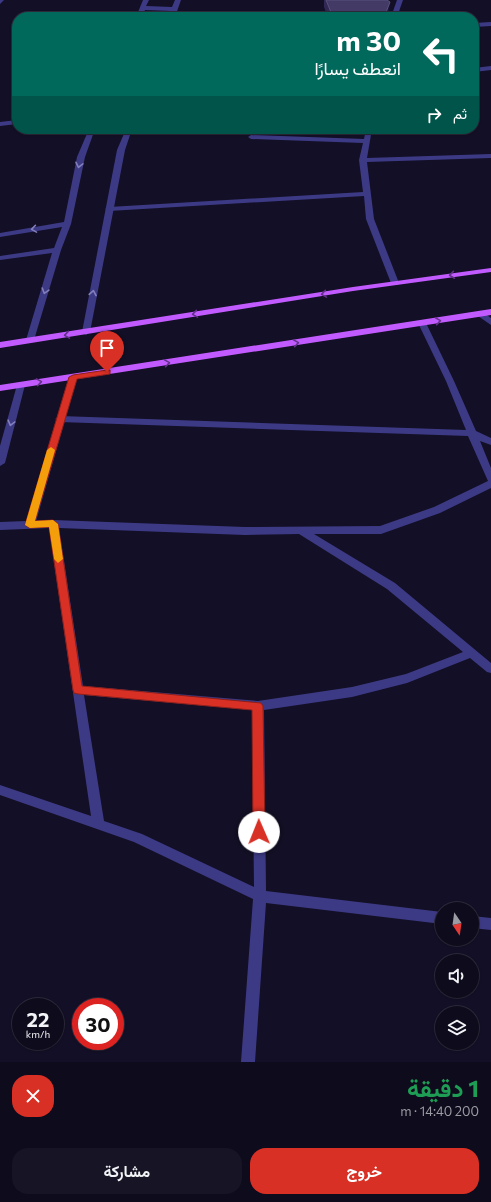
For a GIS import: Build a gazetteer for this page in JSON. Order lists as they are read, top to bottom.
{
  "north": "bottom",
  "page": {
    "turn": ["30 m", "انعطف يسارًا"],
    "then": "ثم",
    "speed": "22 km/h",
    "limit": "30",
    "heading": ["1 دقيقة", "200 m · 14:40"],
    "buttons": ["خروج", "مشاركة"]
  }
}
